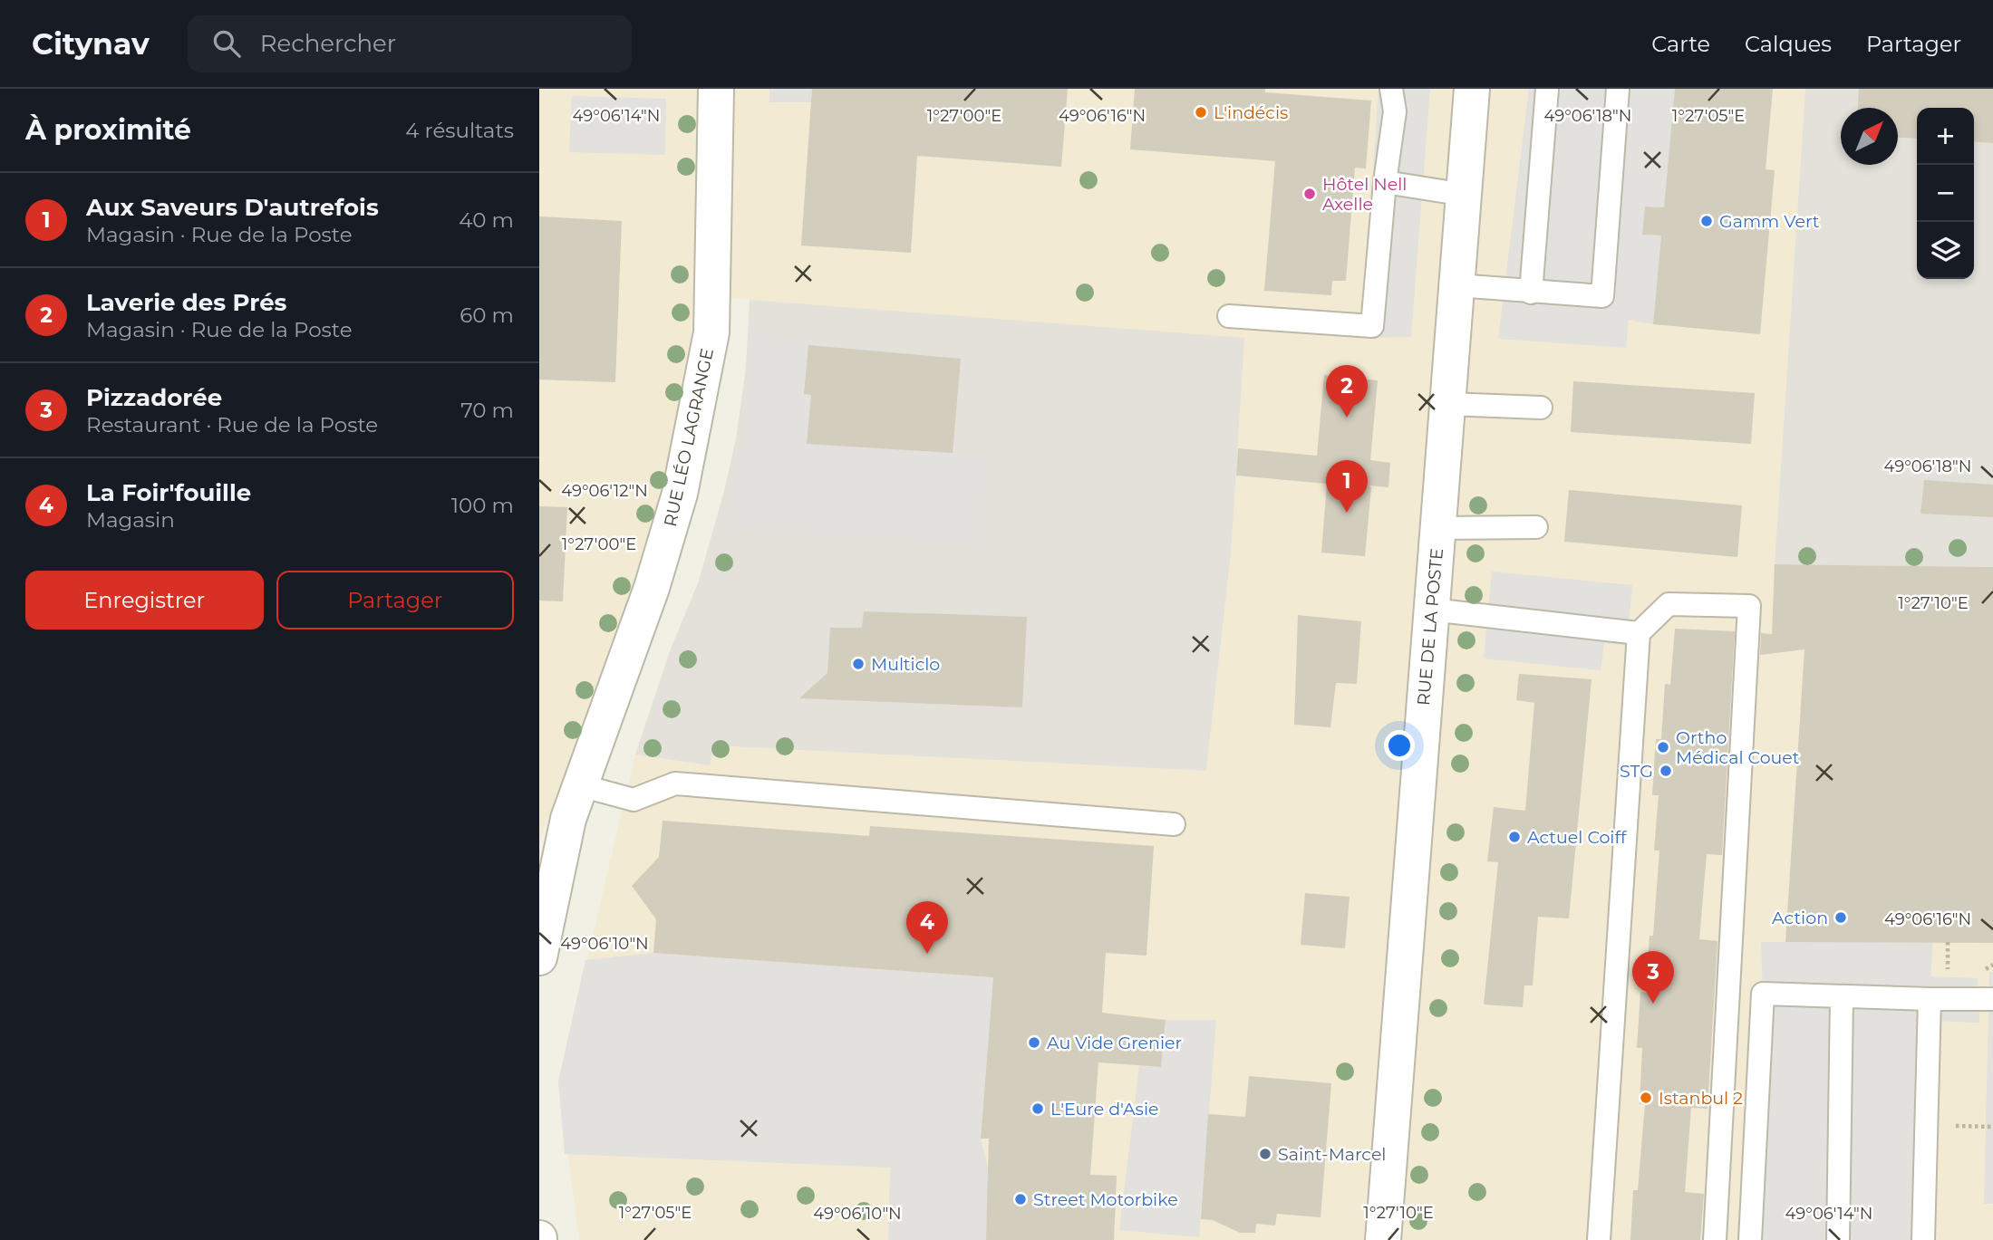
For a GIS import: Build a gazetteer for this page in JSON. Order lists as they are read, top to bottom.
{
  "streets": {
    "street": ["RUE LÉO LAGRANGE", "RUE DE LA POSTE"]
  },
  "places": [
    "L'indécis",
    "Hôtel Nell Axelle",
    "Gamm Vert",
    "Multiclo",
    "Ortho Médical Couet",
    "STG",
    "Actuel Coiff",
    "Action",
    "Au Vide Grenier",
    "Istanbul 2",
    "L'Eure d'Asie",
    "Saint-Marcel",
    "Street Motorbike"
  ],
  "north": "top right",
  "page": {
    "header": "Citynav",
    "search": "Rechercher",
    "nav": ["Carte", "Calques", "Partager"],
    "heading": ["À proximité", "4 résultats"],
    "map_buttons": ["+", "−"],
    "list": [
      {
        "mark": "1",
        "name": "Aux Saveurs D'autrefois",
        "note": "Magasin · Rue de la Poste",
        "value": "40 m"
      },
      {
        "mark": "2",
        "name": "Laverie des Prés",
        "note": "Magasin · Rue de la Poste",
        "value": "60 m"
      },
      {
        "mark": "3",
        "name": "Pizzadorée",
        "note": "Restaurant · Rue de la Poste",
        "value": "70 m"
      },
      {
        "mark": "4",
        "name": "La Foir'fouille",
        "note": "Magasin",
        "value": "100 m"
      }
    ],
    "pins": [
      "2",
      "1",
      "4",
      "3"
    ],
    "buttons": ["Enregistrer", "Partager"]
  },
  "coordinates": [
    "49°06'18\"N",
    "49°06'14\"N",
    "49°06'16\"N",
    "1°27'00\"E",
    "1°27'05\"E",
    "49°06'12\"N",
    "1°27'10\"E",
    "49°06'10\"N"
  ]
}
